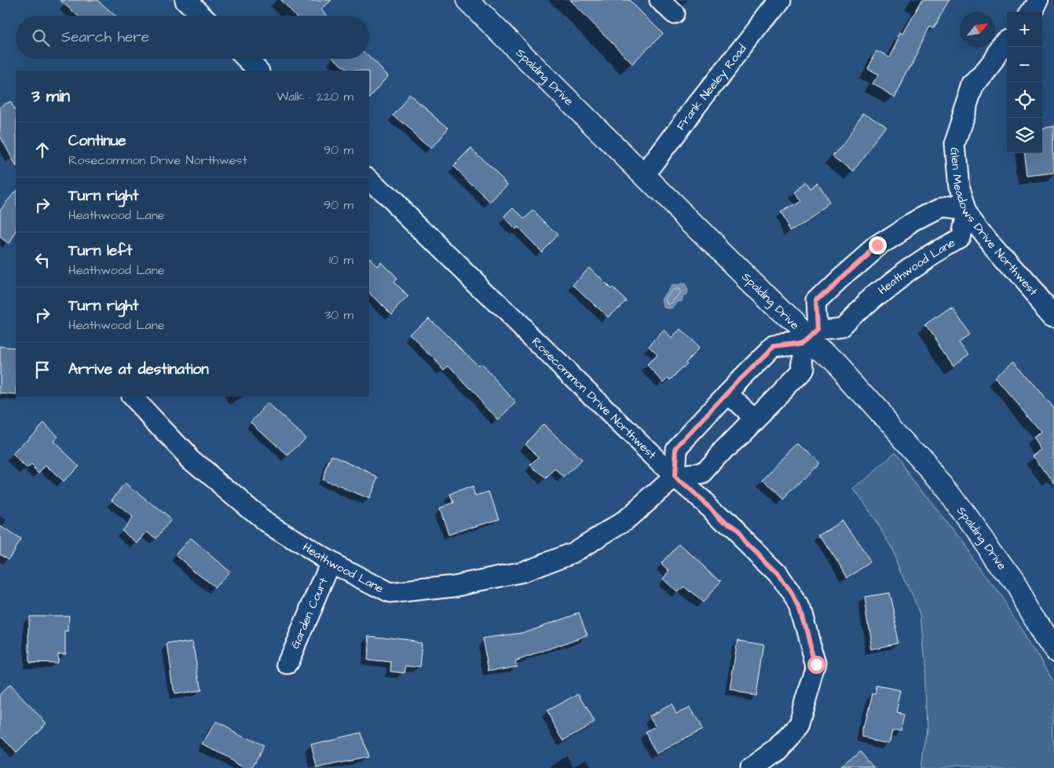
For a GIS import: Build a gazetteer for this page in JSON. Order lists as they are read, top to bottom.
{
  "streets": {
    "main road": ["Spalding Drive"],
    "street": [
      "Frank Neeley Road",
      "Glen Meadows Drive Northwest",
      "Heathwood Lane",
      "Rosecommon Drive Northwest",
      "Garden Court"
    ]
  },
  "crossings": [
    ["Spalding Drive", "Frank Neeley Road"],
    ["Spalding Drive", "Heathwood Lane"],
    ["Glen Meadows Drive Northwest", "Heathwood Lane"],
    ["Heathwood Lane", "Rosecommon Drive Northwest"],
    ["Heathwood Lane", "Garden Court"]
  ],
  "north": "top right",
  "page": {
    "map_buttons": ["+", "−"],
    "search": "Search here",
    "heading": ["3 min", "Walk · 220 m"],
    "list": [
      ["Continue", "Rosecommon Drive Northwest", "90 m"],
      ["Turn right", "Heathwood Lane", "90 m"],
      ["Turn left", "Heathwood Lane", "10 m"],
      ["Turn right", "Heathwood Lane", "30 m"],
      "Arrive at destination"
    ]
  }
}
